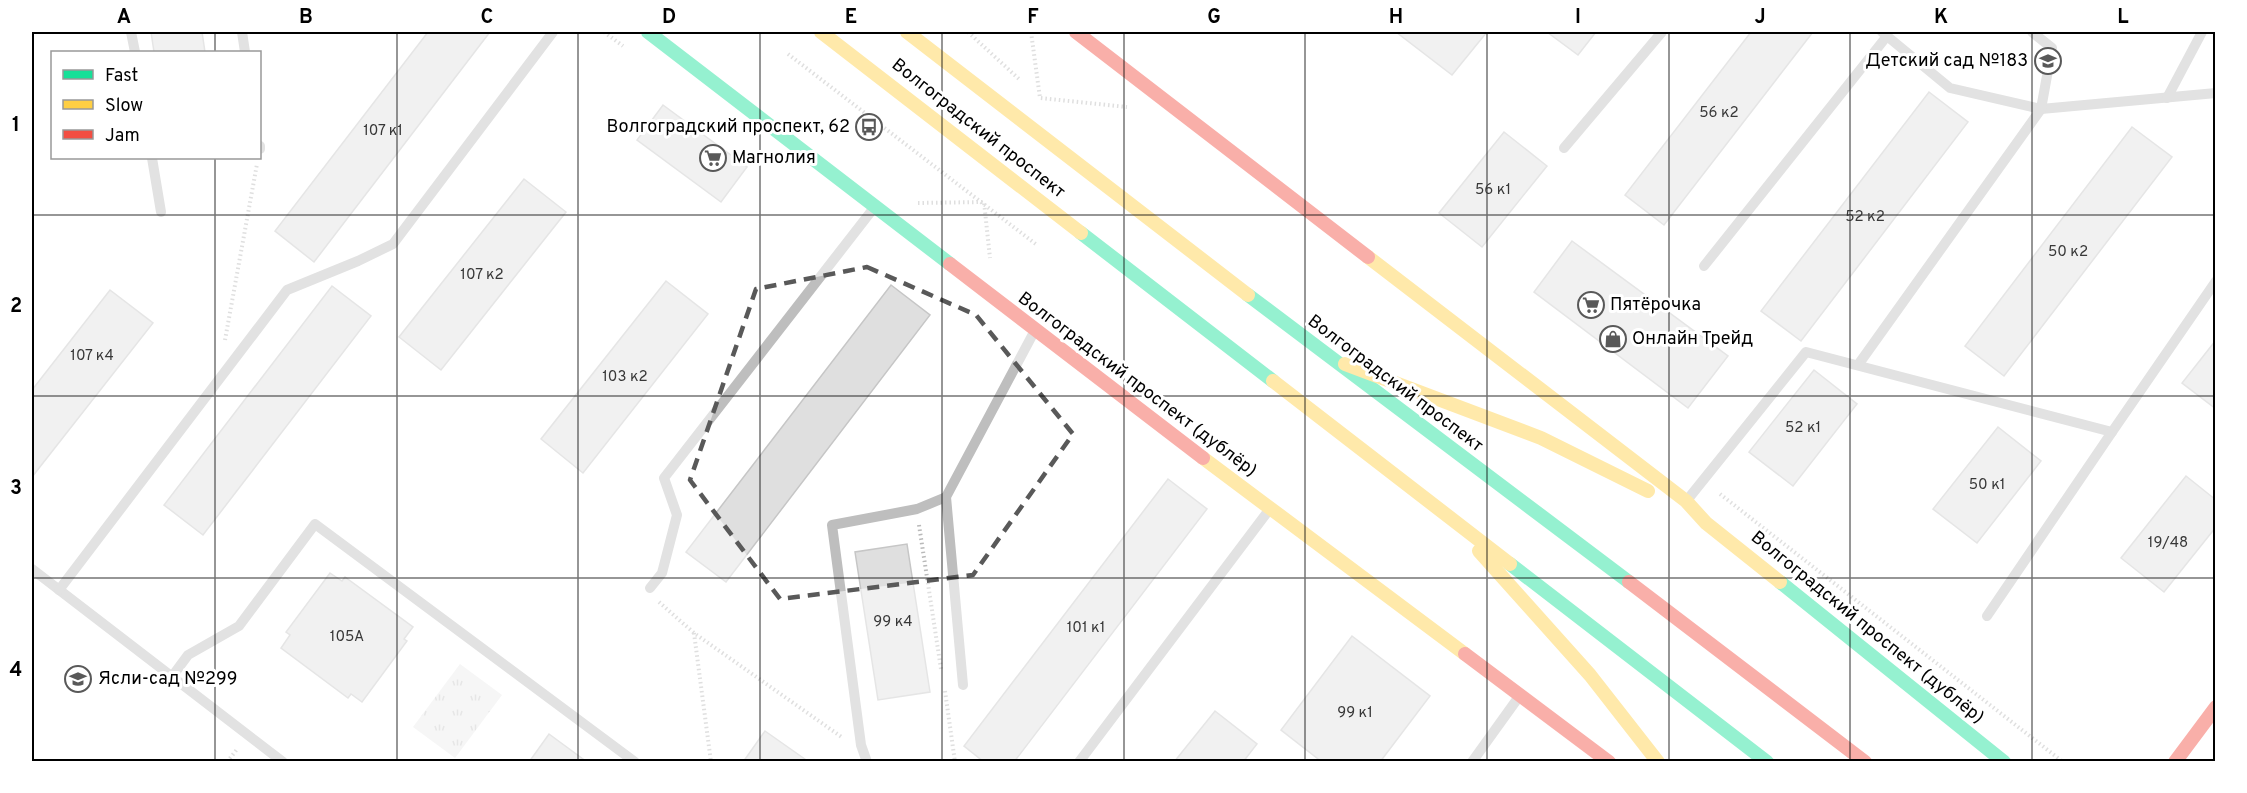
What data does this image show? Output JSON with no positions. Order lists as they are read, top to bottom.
{
  "streets": {
    "main road": ["Волгоградский проспект", "Волгоградский проспект (дублёр)"]
  },
  "crossings": [
    ["Волгоградский проспект", "Волгоградский проспект (дублёр)"]
  ],
  "places": {
    "school or university": ["Детский сад №183", "Ясли-сад №299"],
    "bus stop": ["Волгоградский проспект, 62"],
    "supermarket": ["Магнолия", "Пятёрочка"],
    "shop": ["Онлайн Трейд"]
  },
  "house_numbers": [
    "56 к2",
    "107 к1",
    "56 к1",
    "52 к2",
    "50 к2",
    "107 к2",
    "107 к4",
    "103 к2",
    "52 к1",
    "50 к1",
    "19/48",
    "99 к4",
    "101 к1",
    "105А",
    "99 к1"
  ],
  "legend": ["Fast", "Slow", "Jam"],
  "grid": {
    "columns": [
      "A",
      "B",
      "C",
      "D",
      "E",
      "F",
      "G",
      "H",
      "I",
      "J",
      "K",
      "L"
    ],
    "rows": [
      "1",
      "2",
      "3",
      "4"
    ]
  }
}
